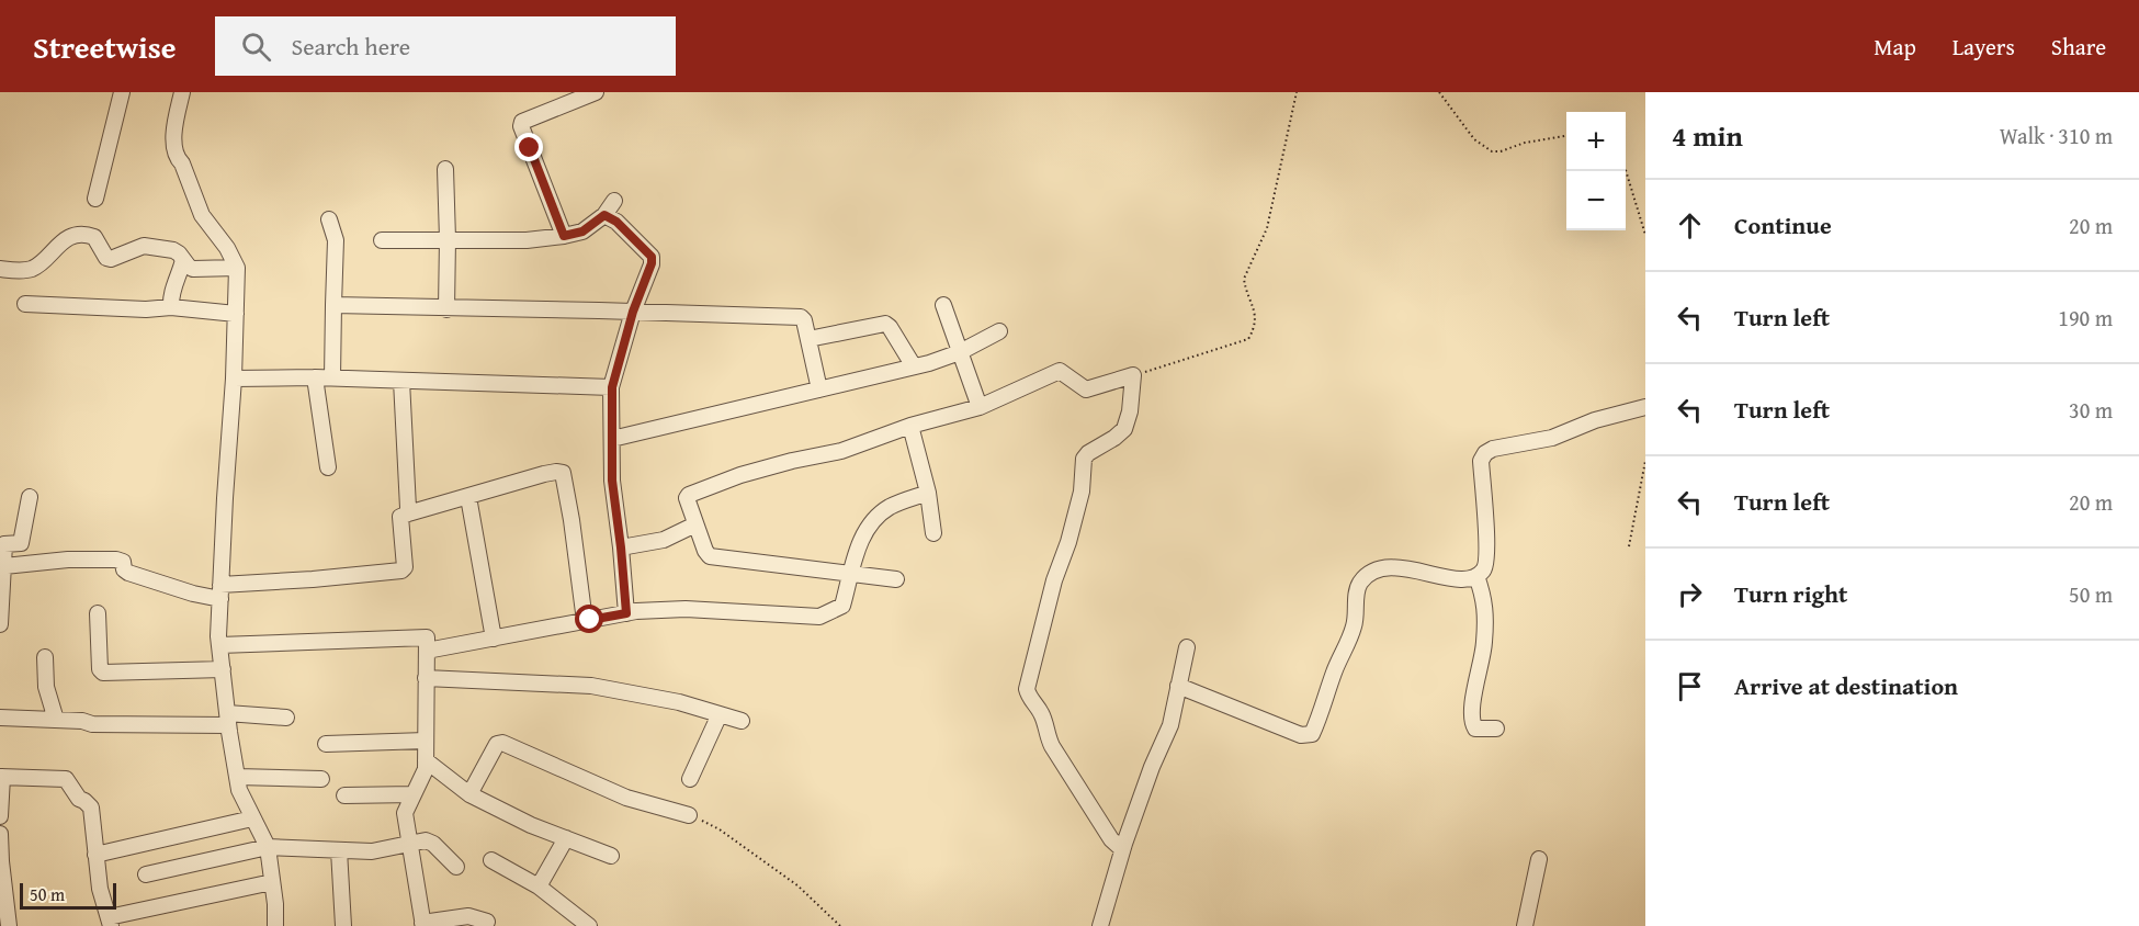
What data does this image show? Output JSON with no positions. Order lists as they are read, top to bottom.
{
  "scale_bar": "50 m",
  "page": {
    "header": "Streetwise",
    "search": "Search here",
    "nav": ["Map", "Layers", "Share"],
    "heading": ["4 min", "Walk · 310 m"],
    "map_buttons": ["+", "−"],
    "list": [
      ["Continue", "20 m"],
      ["Turn left", "190 m"],
      ["Turn left", "30 m"],
      ["Turn left", "20 m"],
      ["Turn right", "50 m"],
      "Arrive at destination"
    ],
    "scale": "50 m"
  }
}
